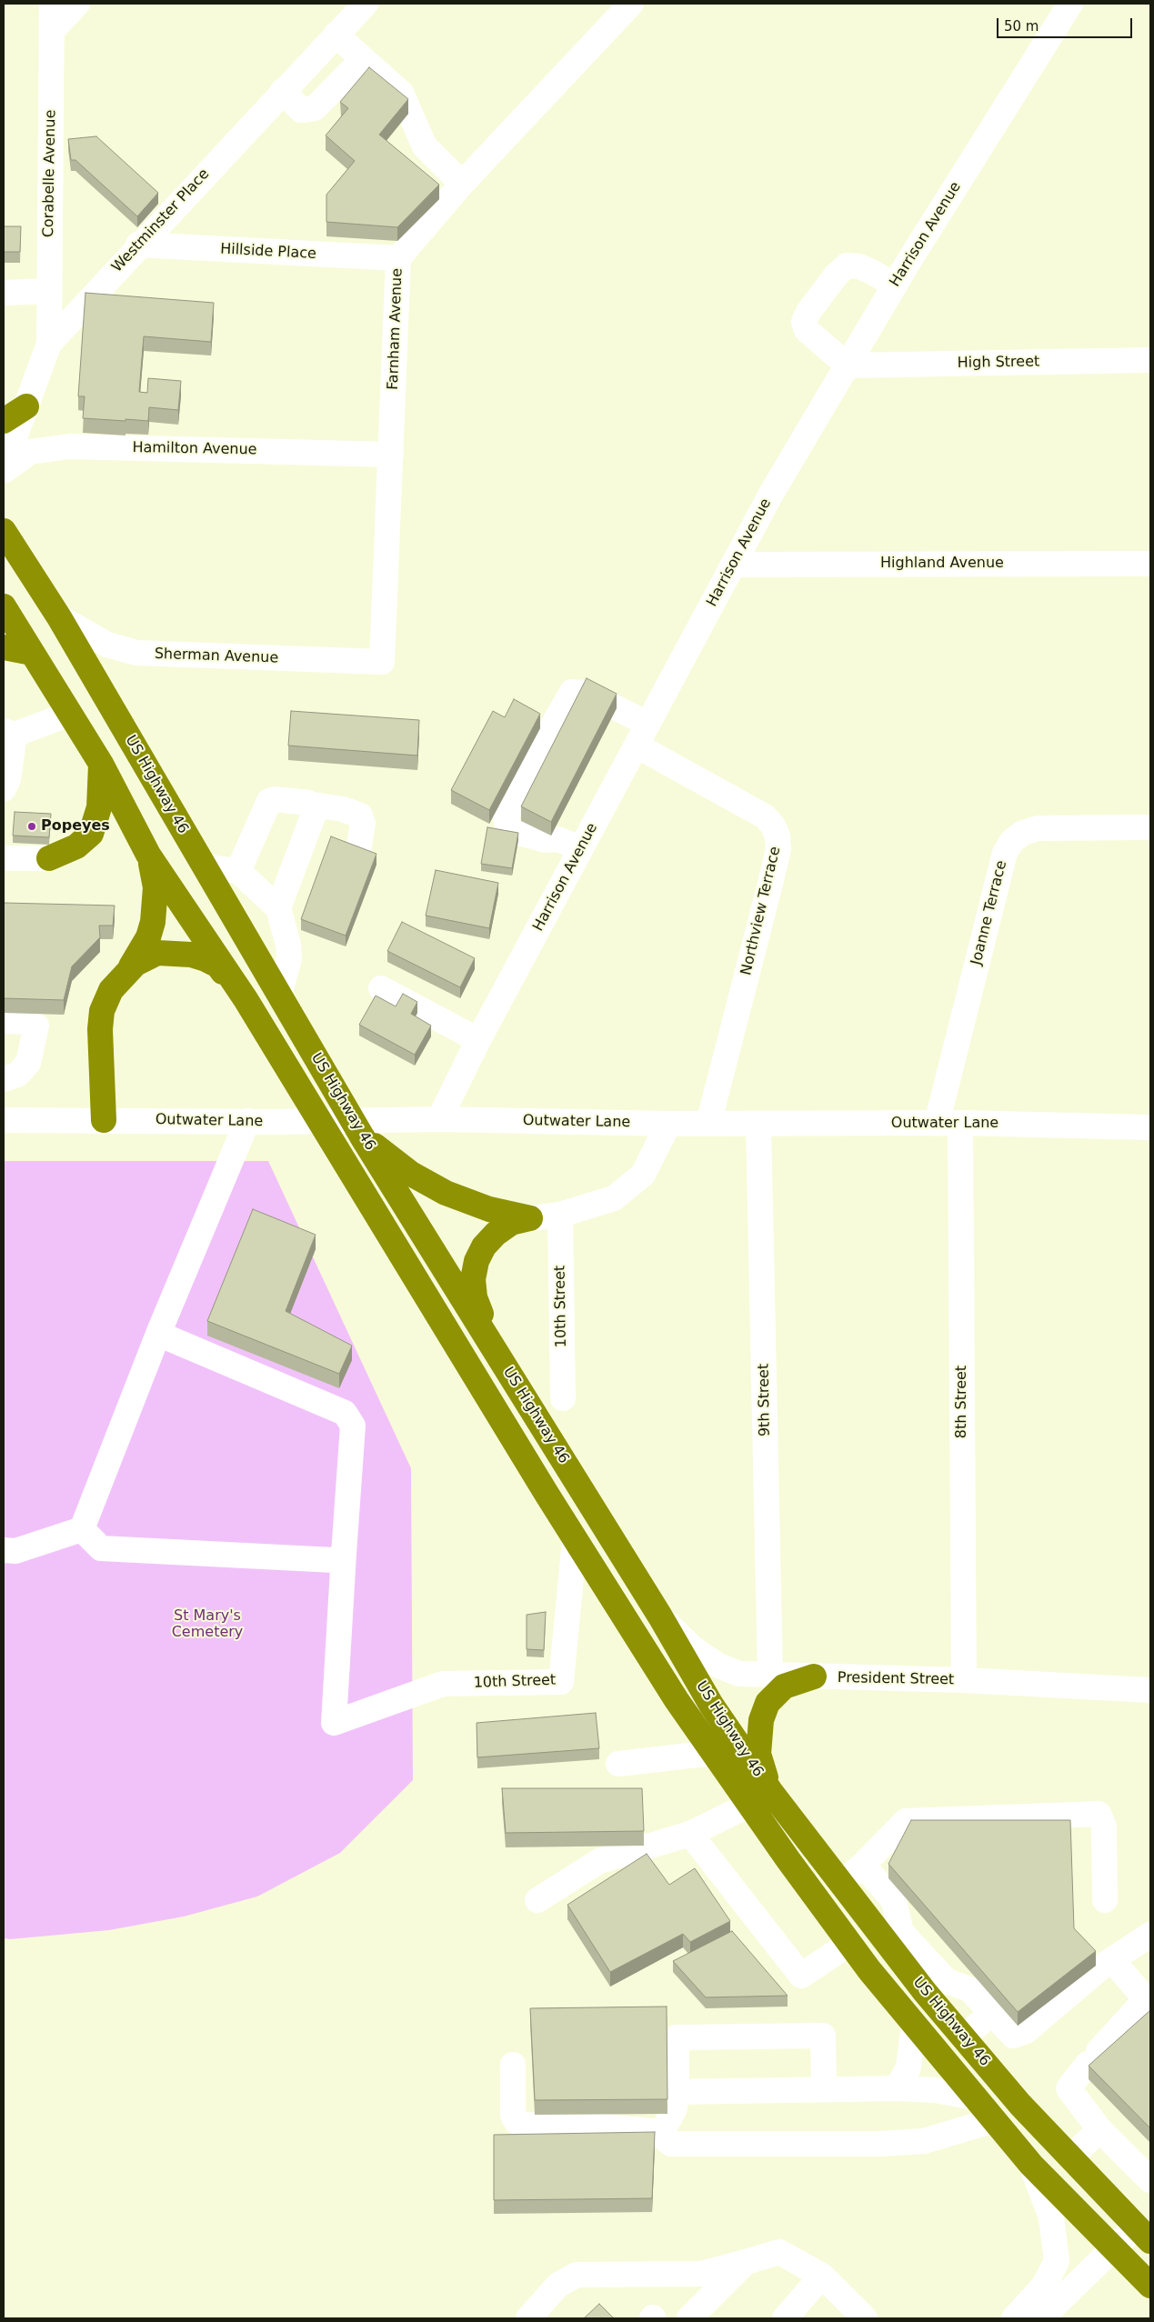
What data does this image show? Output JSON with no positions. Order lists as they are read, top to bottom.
{
  "streets": {
    "highway": ["US Highway 46"],
    "street": [
      "Corabelle Avenue",
      "Westminster Place",
      "Harrison Avenue",
      "Hillside Place",
      "Farnham Avenue",
      "High Street",
      "Hamilton Avenue",
      "Highland Avenue",
      "Sherman Avenue",
      "Northview Terrace",
      "Joanne Terrace",
      "Outwater Lane",
      "10th Street",
      "9th Street",
      "8th Street",
      "President Street"
    ]
  },
  "crossings": [
    ["Corabelle Avenue", "Westminster Place"],
    ["Westminster Place", "Hillside Place"],
    ["Westminster Place", "Hamilton Avenue"],
    ["Harrison Avenue", "High Street"],
    ["Harrison Avenue", "Highland Avenue"],
    ["Harrison Avenue", "Northview Terrace"],
    ["Harrison Avenue", "Outwater Lane"],
    ["Hillside Place", "Farnham Avenue"],
    ["Farnham Avenue", "Hamilton Avenue"],
    ["Farnham Avenue", "Sherman Avenue"],
    ["Sherman Avenue", "US Highway 46"],
    ["US Highway 46", "Outwater Lane"],
    ["US Highway 46", "10th Street"],
    ["US Highway 46", "President Street"],
    ["Northview Terrace", "Outwater Lane"],
    ["Joanne Terrace", "Outwater Lane"],
    ["Joanne Terrace", "8th Street"],
    ["Outwater Lane", "9th Street"],
    ["Outwater Lane", "8th Street"],
    ["9th Street", "President Street"],
    ["8th Street", "President Street"]
  ],
  "parks": ["St Mary's Cemetery"],
  "places": ["Popeyes"],
  "scale_bar": "50 m"
}
